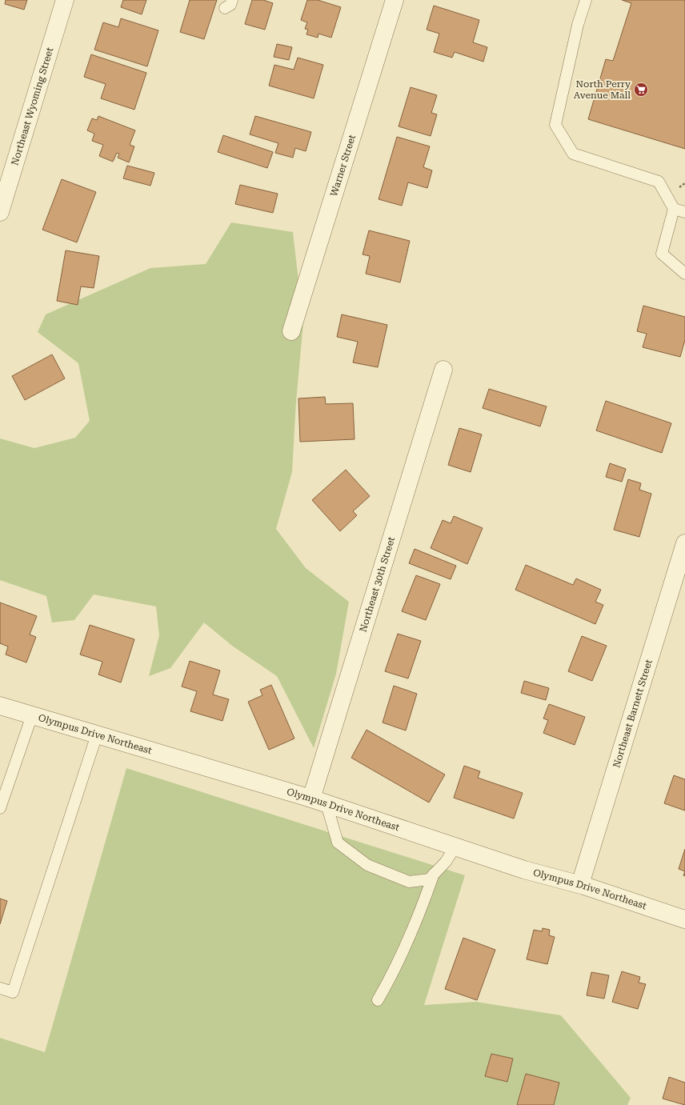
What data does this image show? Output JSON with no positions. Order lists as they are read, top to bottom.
{
  "streets": {
    "street": [
      "Northeast Wyoming Street",
      "Warner Street",
      "Northeast 30th Street",
      "Northeast Barnett Street",
      "Olympus Drive Northeast"
    ]
  },
  "crossings": [
    ["Northeast 30th Street", "Olympus Drive Northeast"],
    ["Northeast Barnett Street", "Olympus Drive Northeast"]
  ],
  "places": {
    "supermarket": ["North Perry Avenue Mall"]
  }
}
